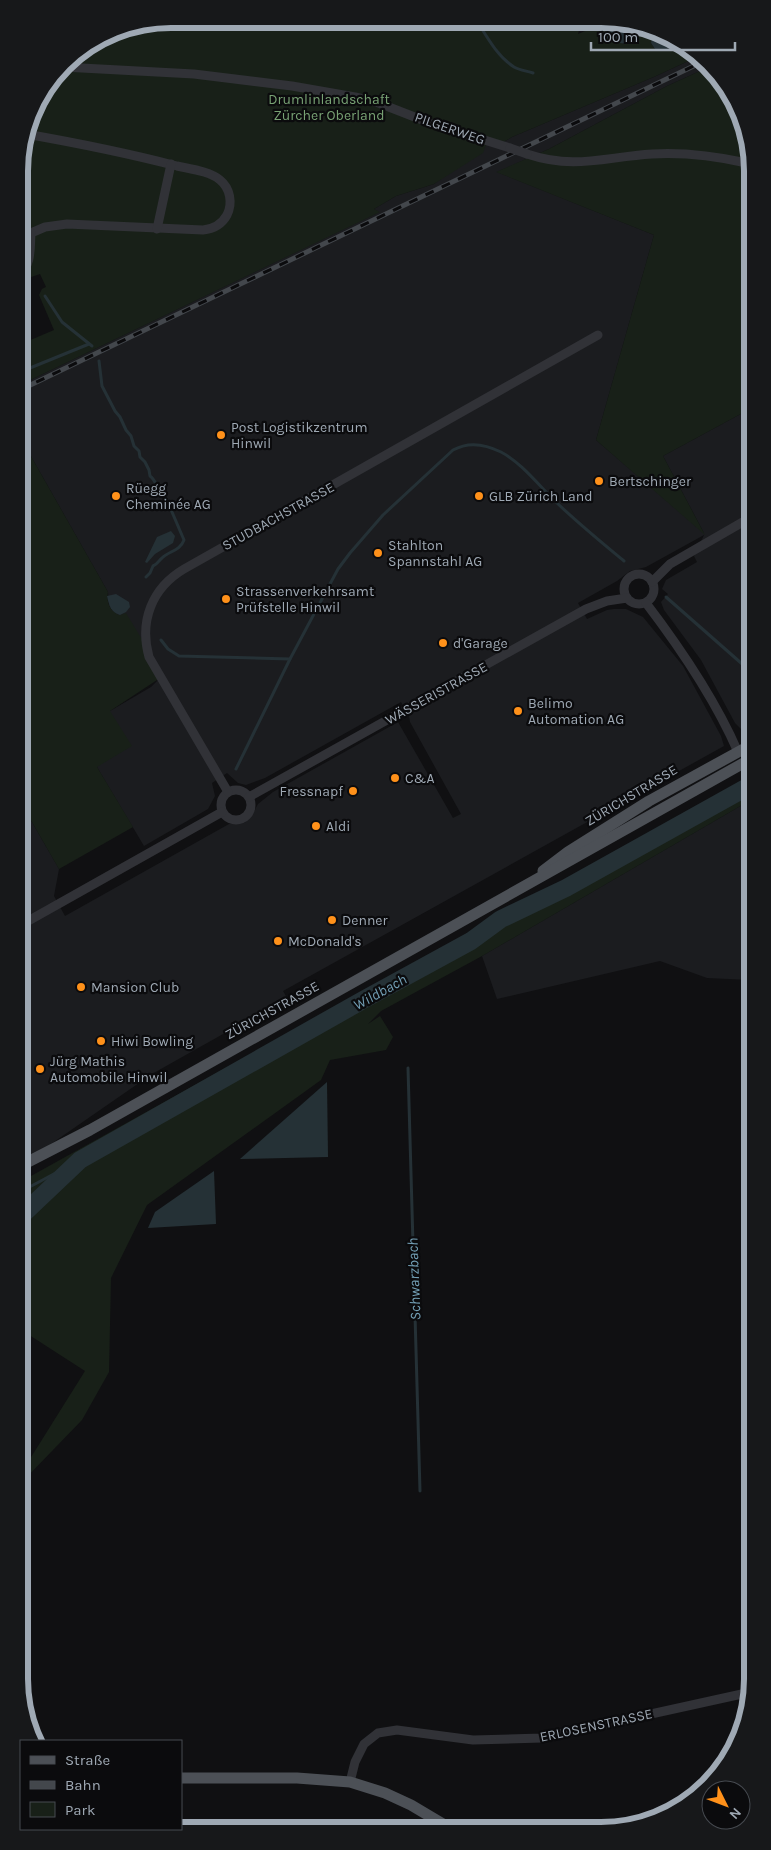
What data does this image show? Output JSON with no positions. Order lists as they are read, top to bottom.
{
  "streets": {
    "main road": ["ZÜRICHSTRASSE"],
    "street": [
      "PILGERWEG",
      "STUDBACHSTRASSE",
      "WÄSSERISTRASSE",
      "ERLOSENSTRASSE"
    ]
  },
  "crossings": [
    ["STUDBACHSTRASSE", "WÄSSERISTRASSE"]
  ],
  "water": ["Wildbach", "Schwarzbach"],
  "parks": ["Drumlinlandschaft Zürcher Oberland"],
  "places": [
    "Post Logistikzentrum Hinwil",
    "Bertschinger",
    "Rüegg Cheminée AG",
    "GLB Zürich Land",
    "Stahlton Spannstahl AG",
    "Strassenverkehrsamt Prüfstelle Hinwil",
    "d'Garage",
    "Belimo Automation AG",
    "C&A",
    "Fressnapf",
    "Aldi",
    "Denner",
    "McDonald's",
    "Mansion Club",
    "Hiwi Bowling",
    "Jürg Mathis Automobile Hinwil"
  ],
  "legend": ["Straße", "Bahn", "Park"],
  "scale_bar": "100 m",
  "north": "bottom right"
}
